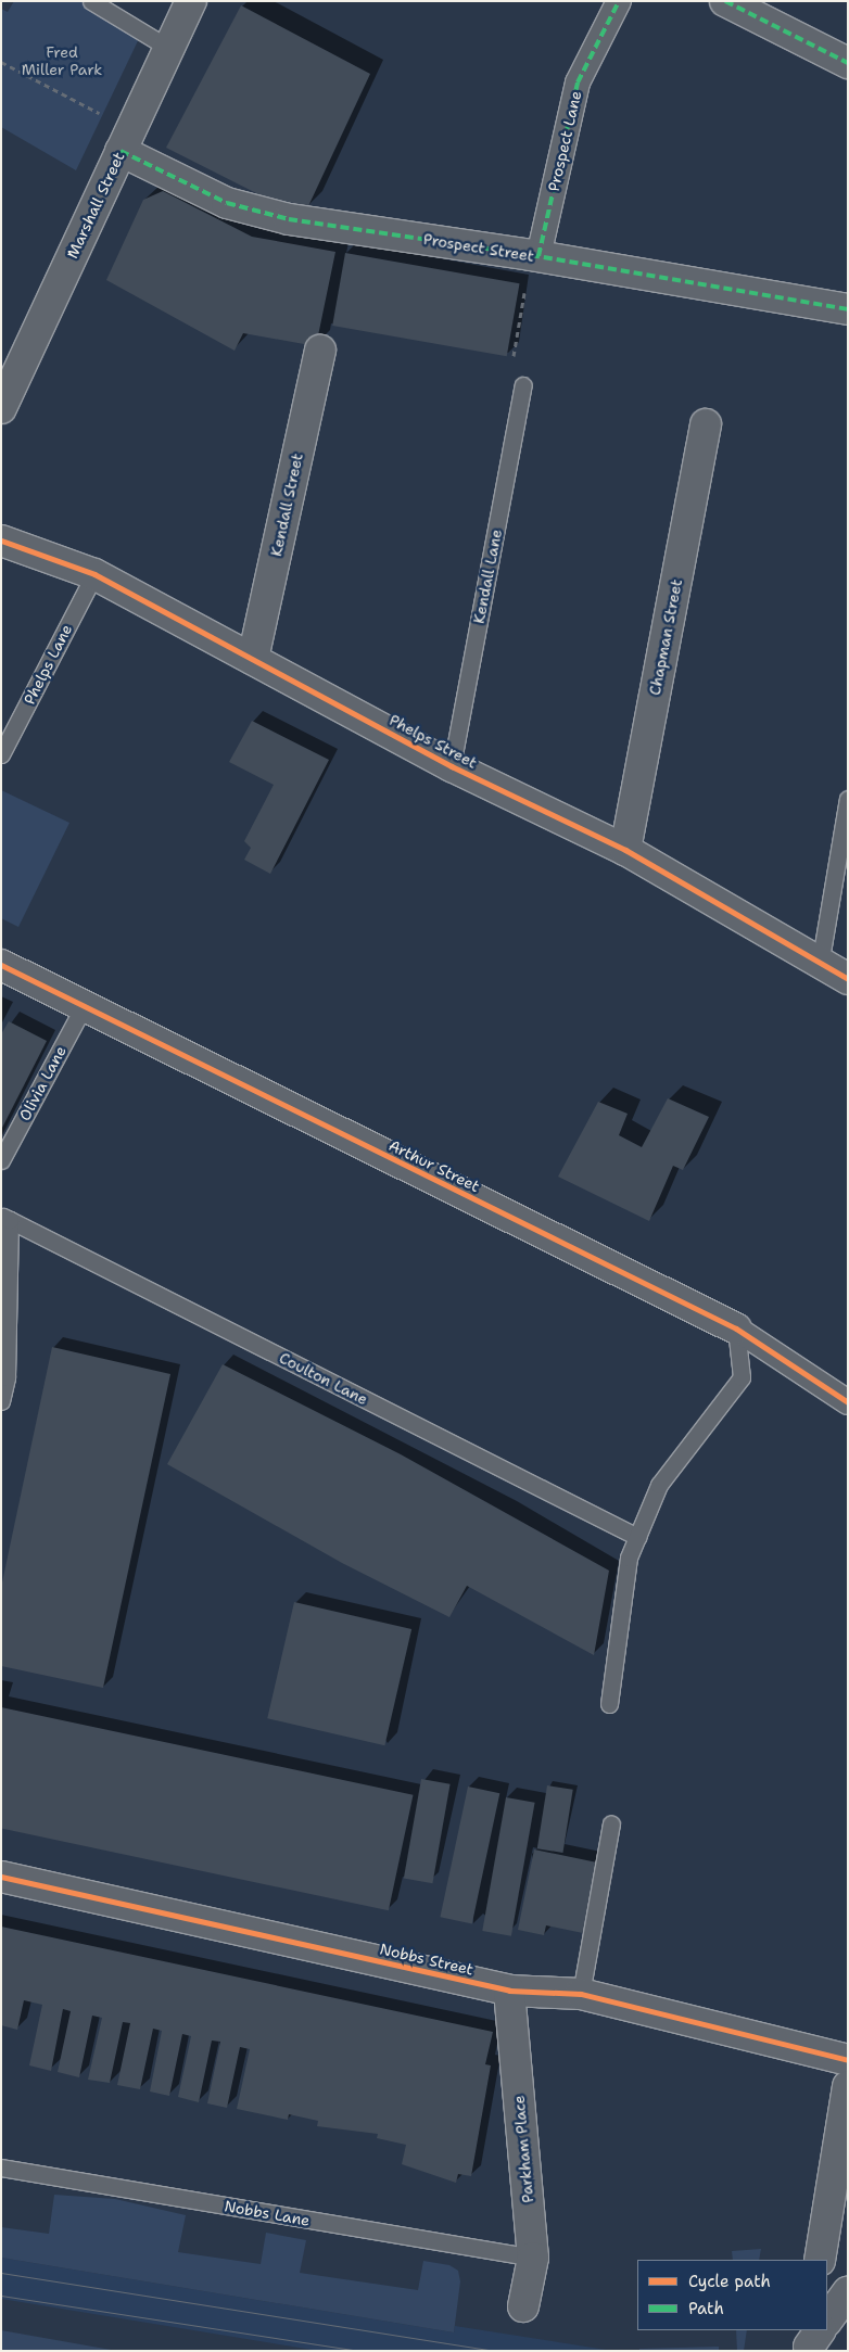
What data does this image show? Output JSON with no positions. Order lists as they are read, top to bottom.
{
  "streets": {
    "main road": [
      "Marshall Street",
      "Prospect Street",
      "Kendall Street",
      "Chapman Street",
      "Phelps Street",
      "Arthur Street",
      "Nobbs Street",
      "Parkham Place"
    ],
    "street": ["Prospect Lane"],
    "lane": [
      "Kendall Lane",
      "Phelps Lane",
      "Olivia Lane",
      "Coulton Lane",
      "Nobbs Lane"
    ]
  },
  "crossings": [
    ["Prospect Lane", "Prospect Street"],
    ["Marshall Street", "Prospect Street"],
    ["Kendall Street", "Phelps Street"],
    ["Kendall Lane", "Phelps Street"],
    ["Chapman Street", "Phelps Street"],
    ["Phelps Lane", "Phelps Street"],
    ["Olivia Lane", "Arthur Street"],
    ["Nobbs Street", "Parkham Place"],
    ["Parkham Place", "Nobbs Lane"]
  ],
  "parks": ["Fred Miller Park"],
  "legend": ["Cycle path", "Path"]
}
